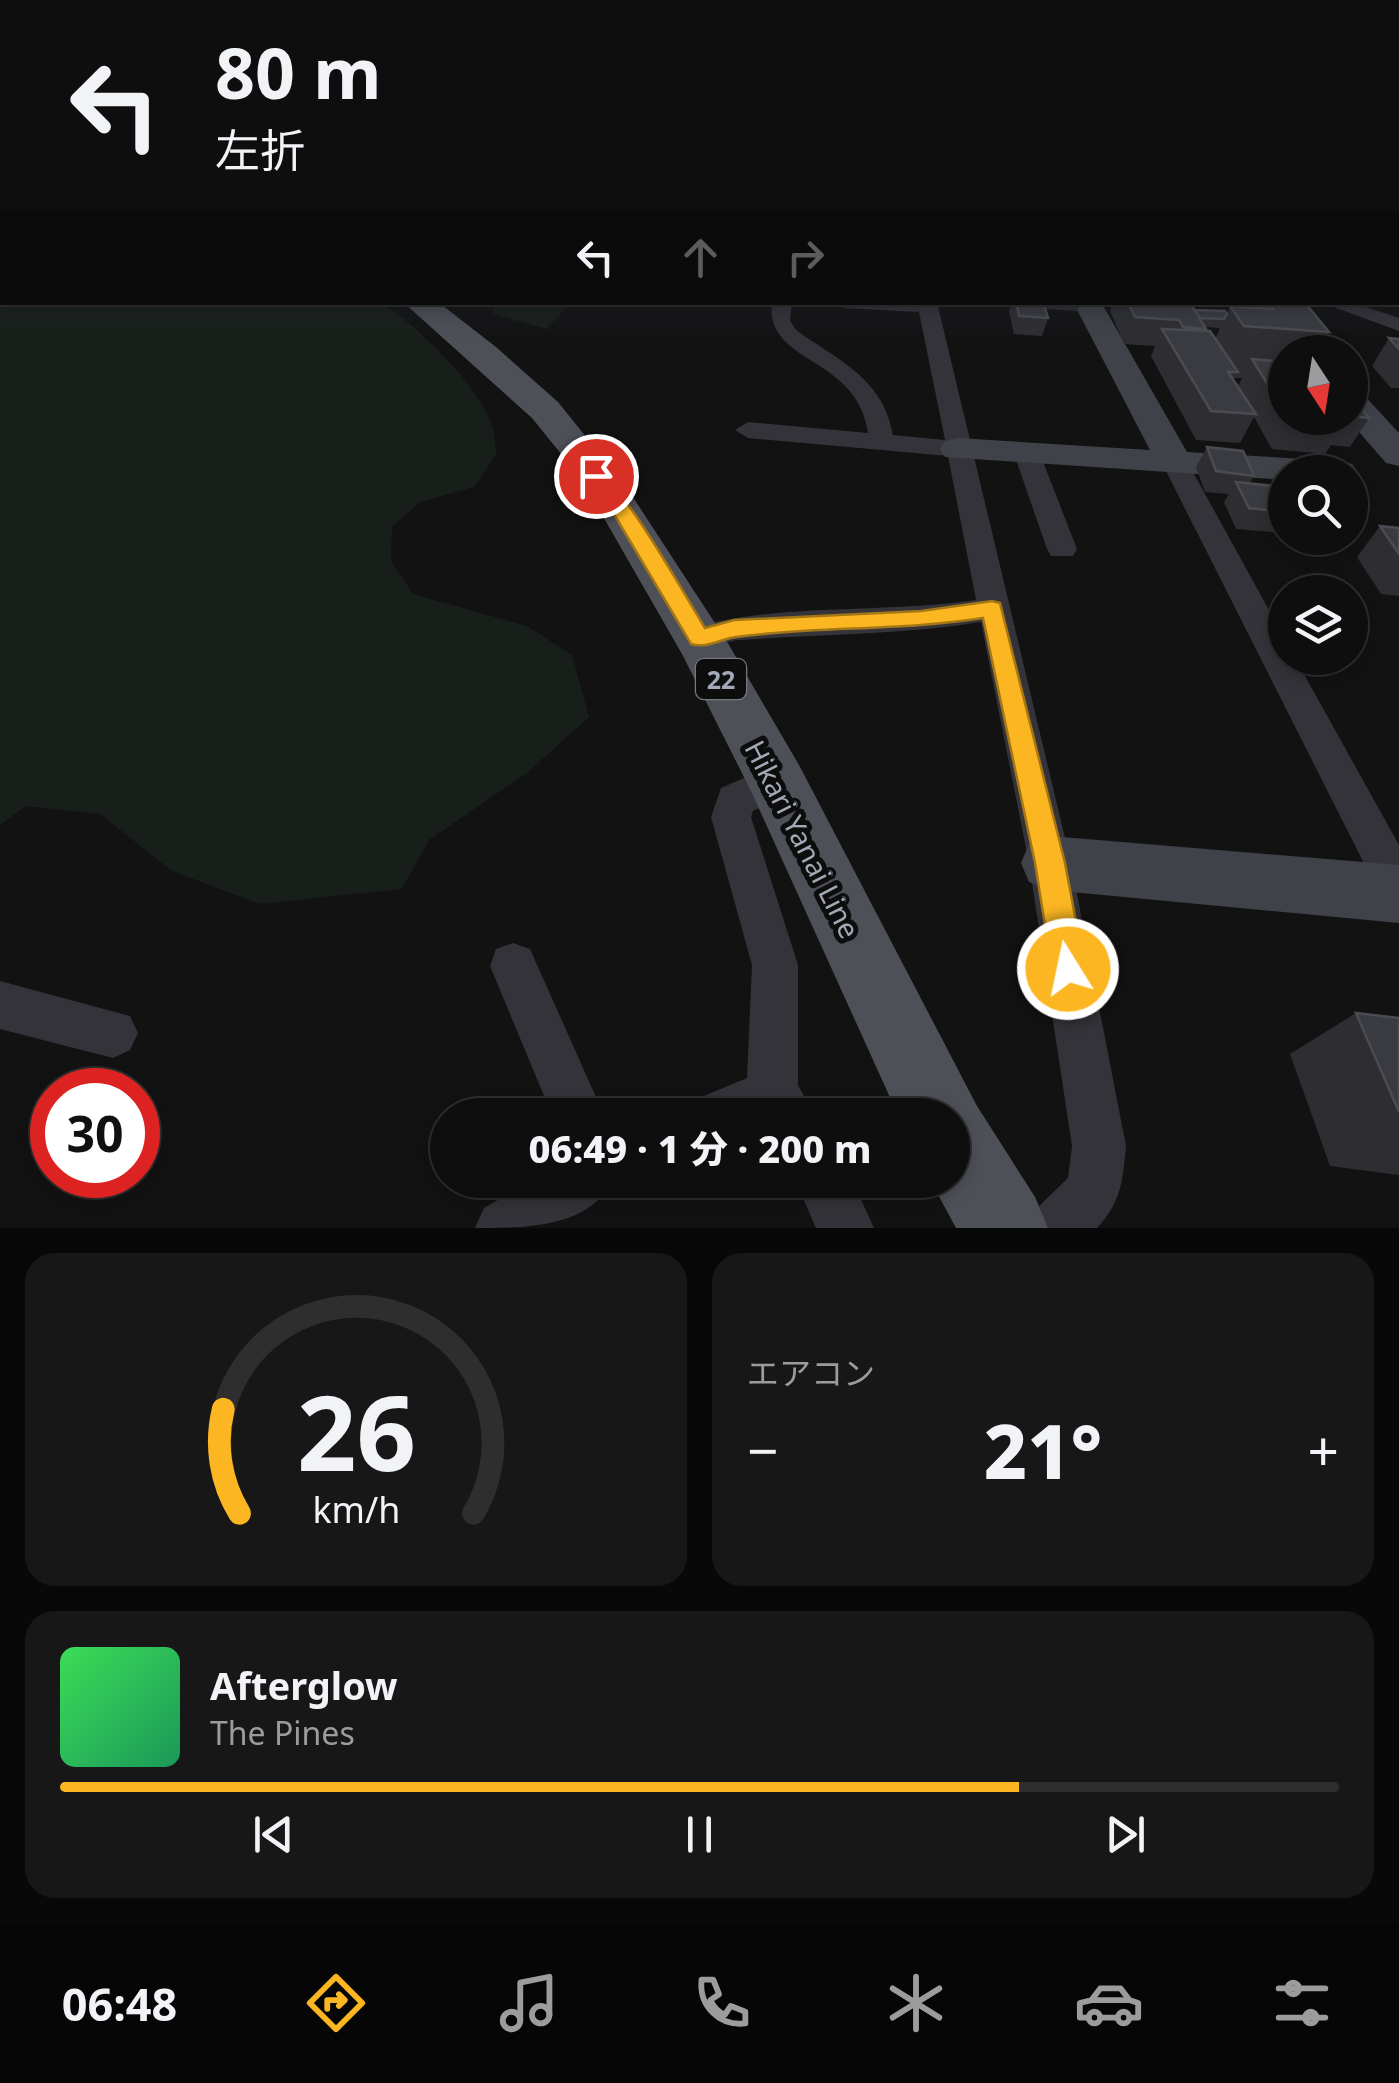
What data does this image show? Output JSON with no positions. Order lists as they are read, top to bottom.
{
  "streets": {
    "main road": ["22", "Hikari Yanai Line"]
  },
  "north": "bottom",
  "page": {
    "turn": ["80 m", "左折"],
    "limit": "30",
    "trip": "06:49 · 1 分 · 200 m",
    "tile": "エアコン",
    "heat": ["−", "21°", "+"],
    "song": ["Afterglow", "The Pines"],
    "tabs": "06:48",
    "gauge": ["26", "km/h"]
  }
}
